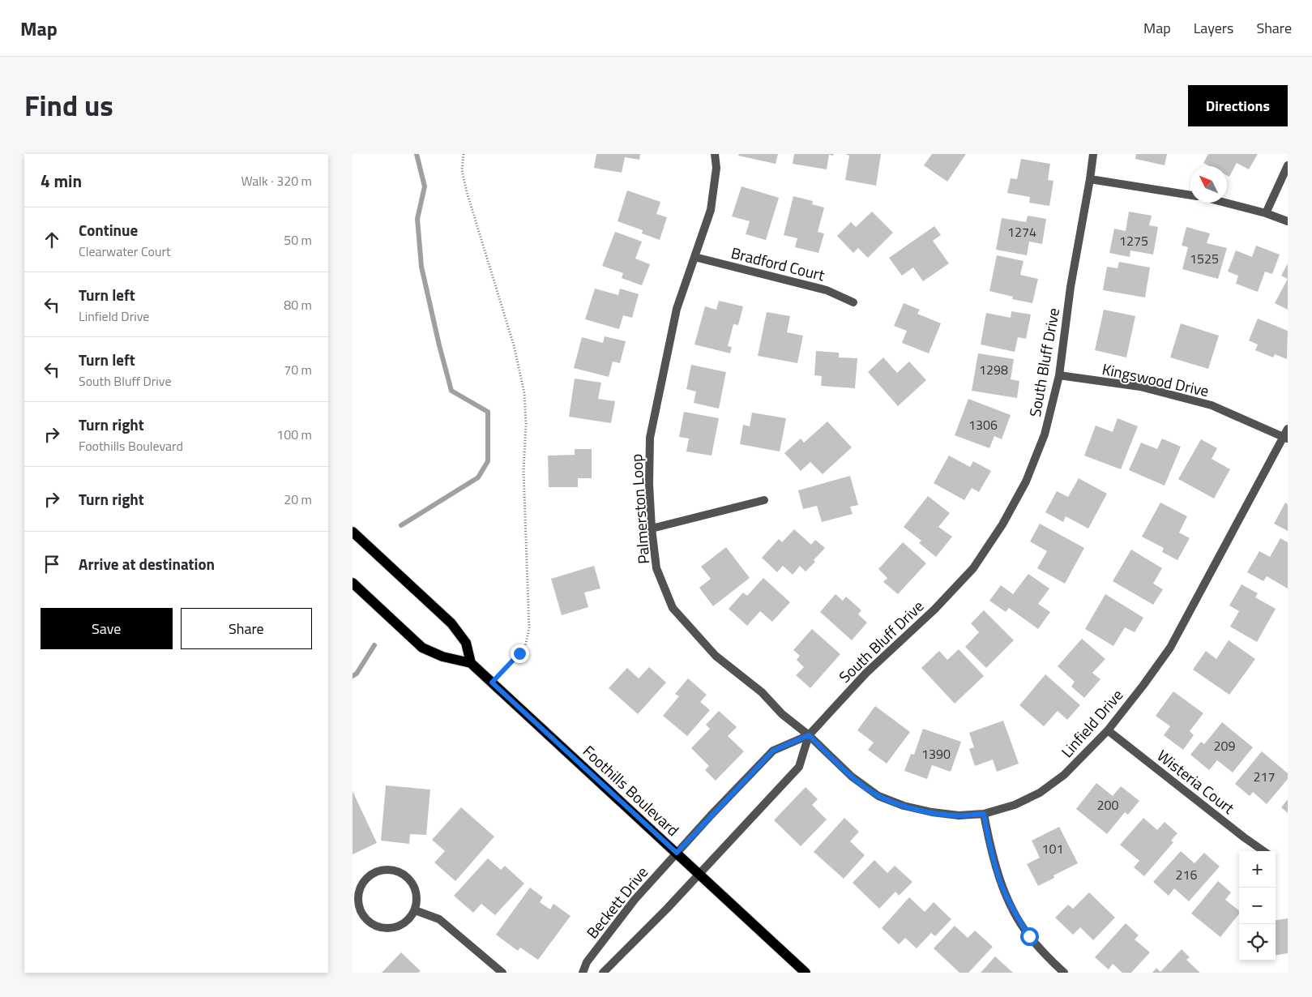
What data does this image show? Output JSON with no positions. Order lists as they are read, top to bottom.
{
  "streets": {
    "main road": ["Foothills Boulevard"],
    "street": [
      "Bradford Court",
      "South Bluff Drive",
      "Kingswood Drive",
      "Palmerston Loop",
      "Linfield Drive",
      "Wisteria Court",
      "Beckett Drive"
    ]
  },
  "crossings": [
    ["Bradford Court", "Palmerston Loop"],
    ["South Bluff Drive", "Kingswood Drive"],
    ["South Bluff Drive", "Palmerston Loop"],
    ["South Bluff Drive", "Linfield Drive"],
    ["South Bluff Drive", "Foothills Boulevard"],
    ["South Bluff Drive", "Beckett Drive"],
    ["Kingswood Drive", "Linfield Drive"],
    ["Palmerston Loop", "Linfield Drive"],
    ["Linfield Drive", "Wisteria Court"],
    ["Foothills Boulevard", "Beckett Drive"]
  ],
  "house_numbers": [
    "1274",
    "1275",
    "1525",
    "1298",
    "1306",
    "209",
    "1390",
    "217",
    "200",
    "101",
    "216"
  ],
  "north": "top left",
  "page": {
    "header": "Map",
    "nav": ["Map", "Layers", "Share"],
    "title": "Find us",
    "buttons": [
      "Directions",
      ["Save", "Share"]
    ],
    "heading": ["4 min", "Walk · 320 m"],
    "list": [
      ["Continue", "Clearwater Court", "50 m"],
      ["Turn left", "Linfield Drive", "80 m"],
      ["Turn left", "South Bluff Drive", "70 m"],
      ["Turn right", "Foothills Boulevard", "100 m"],
      ["Turn right", "20 m"],
      "Arrive at destination"
    ],
    "map_buttons": ["+", "−"]
  }
}
